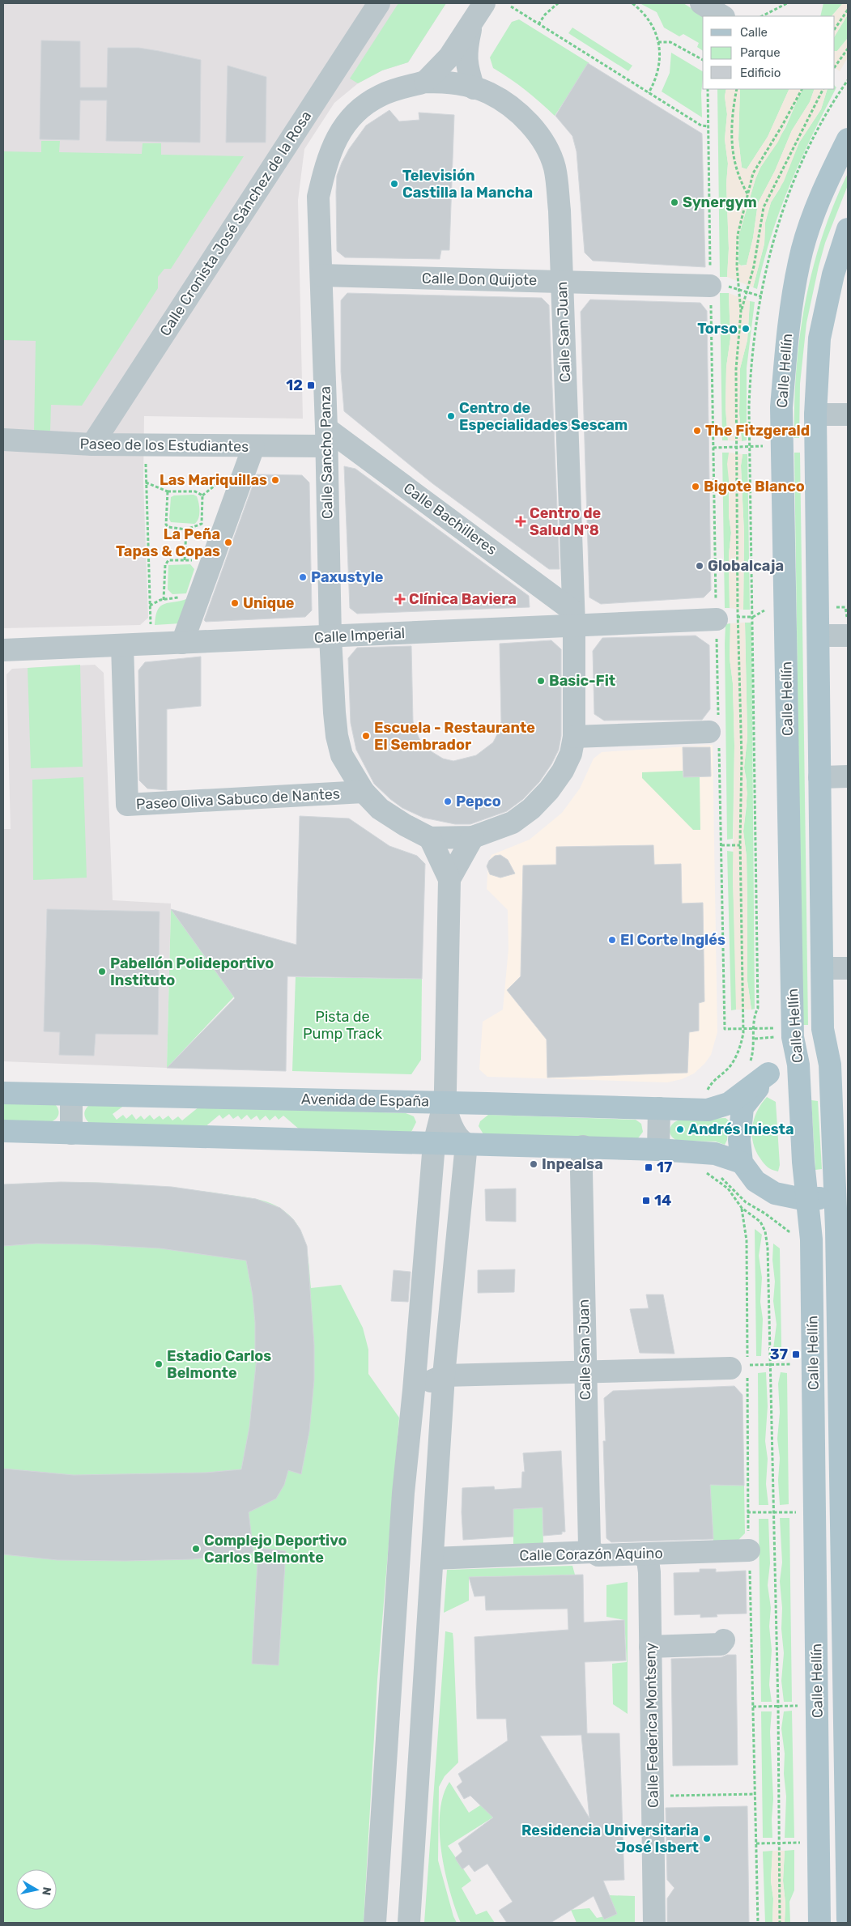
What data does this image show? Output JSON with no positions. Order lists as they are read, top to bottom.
{
  "streets": {
    "main road": ["Calle Hellín", "Avenida de España"],
    "street": [
      "Calle Cronista José Sánchez de la Rosa",
      "Calle Don Quijote",
      "Calle San Juan",
      "Paseo de los Estudiantes",
      "Calle Sancho Panza",
      "Calle Bachilleres",
      "Calle Imperial",
      "Paseo Oliva Sabuco de Nantes",
      "Calle Corazón Aquino",
      "Calle Federica Montseny"
    ]
  },
  "crossings": [
    ["Calle Cronista José Sánchez de la Rosa", "Paseo de los Estudiantes"],
    ["Calle Don Quijote", "Calle San Juan"],
    ["Calle Don Quijote", "Calle Sancho Panza"],
    ["Calle San Juan", "Calle Sancho Panza"],
    ["Calle San Juan", "Calle Bachilleres"],
    ["Calle San Juan", "Calle Imperial"],
    ["Calle San Juan", "Calle Corazón Aquino"],
    ["Calle Hellín", "Avenida de España"],
    ["Paseo de los Estudiantes", "Calle Sancho Panza"],
    ["Paseo de los Estudiantes", "Calle Bachilleres"],
    ["Calle Sancho Panza", "Calle Bachilleres"],
    ["Calle Sancho Panza", "Calle Imperial"],
    ["Calle Sancho Panza", "Paseo Oliva Sabuco de Nantes"],
    ["Calle Bachilleres", "Calle Imperial"],
    ["Calle Imperial", "Paseo Oliva Sabuco de Nantes"],
    ["Calle Corazón Aquino", "Calle Federica Montseny"]
  ],
  "parks": ["Pista de Pump Track"],
  "places": {
    "other": [
      "Televisión Castilla la Mancha",
      "Synergym",
      "Torso",
      "Centro de Especialidades Sescam",
      "The Fitzgerald",
      "Las Mariquillas",
      "Bigote Blanco",
      "La Peña Tapas & Copas",
      "Globalcaja",
      "Paxustyle",
      "Unique",
      "Basic-Fit",
      "Escuela - Restaurante El Sembrador",
      "Pepco",
      "El Corte Inglés",
      "Pabellón Polideportivo Instituto",
      "Andrés Iniesta",
      "Inpealsa",
      "Estadio Carlos Belmonte",
      "Complejo Deportivo Carlos Belmonte",
      "Residencia Universitaria José Isbert"
    ],
    "transit": [
      "12",
      "17",
      "14",
      "37"
    ],
    "health": ["Centro de Salud Nº8", "Clínica Baviera"]
  },
  "legend": ["Calle", "Parque", "Edificio"],
  "north": "right"
}
